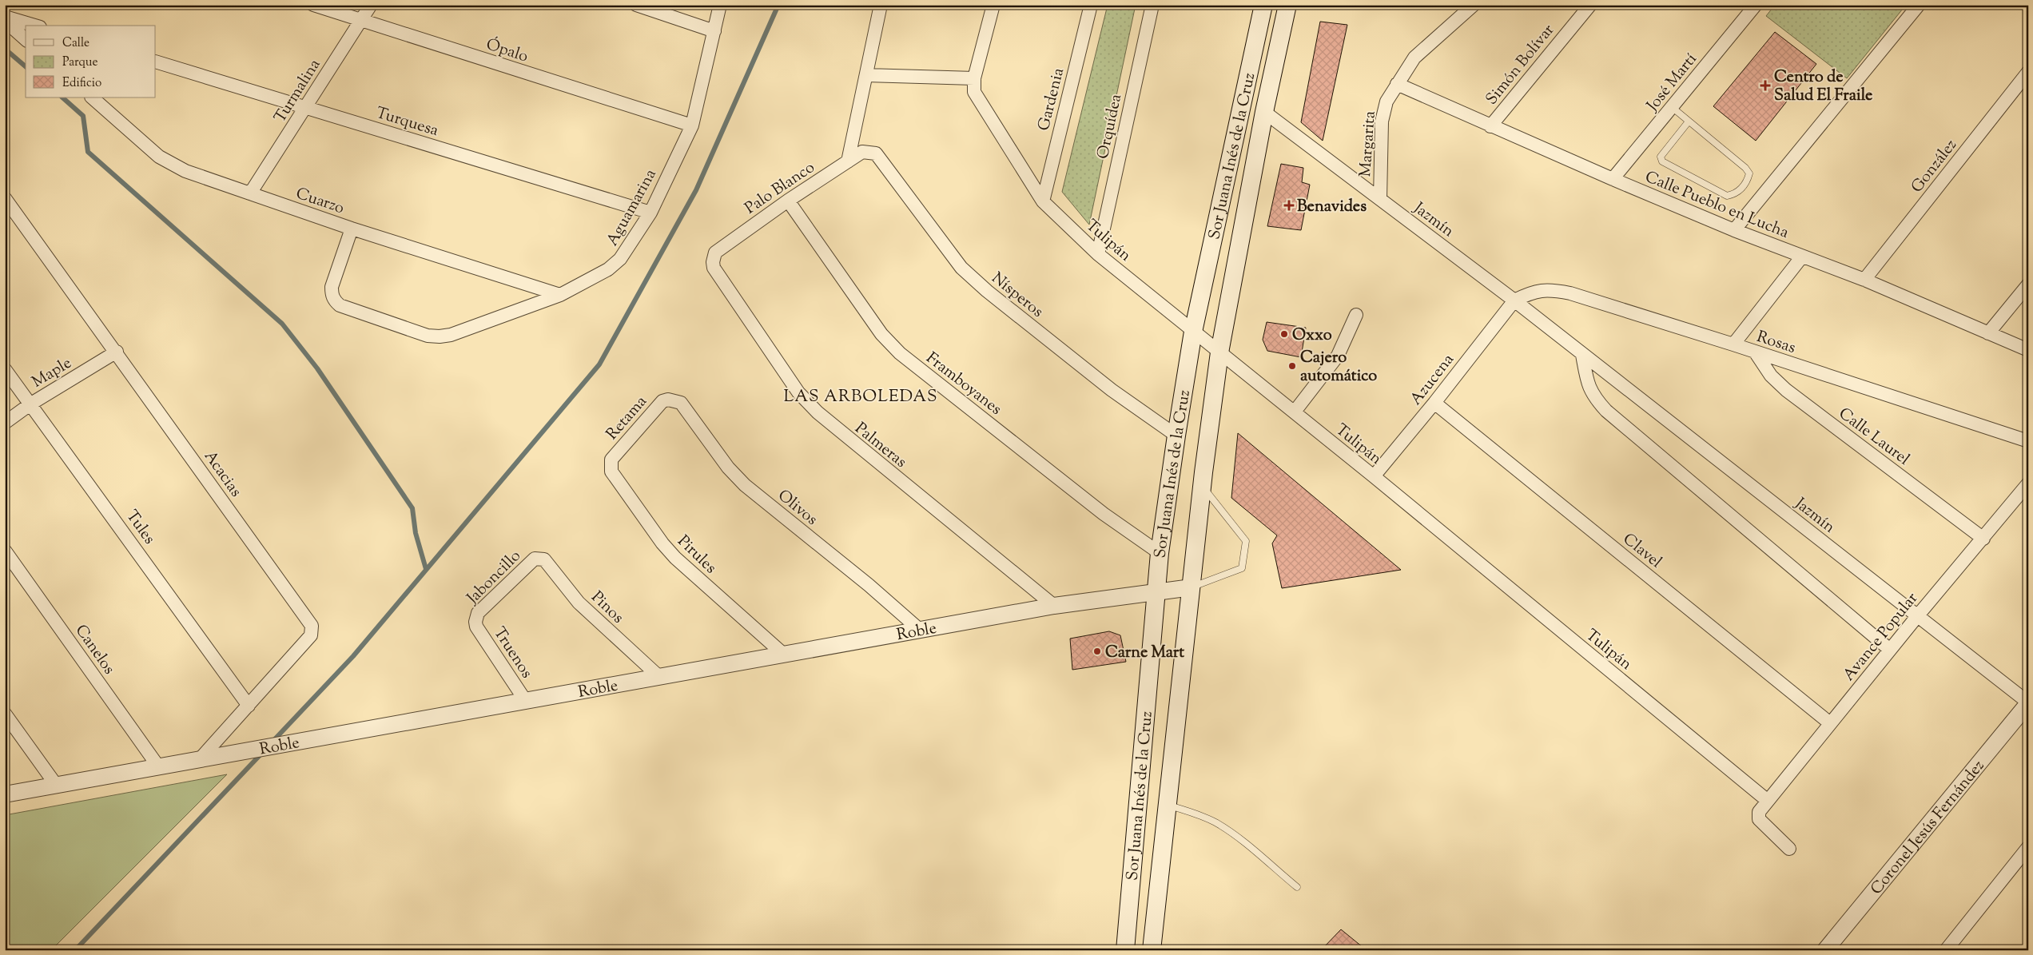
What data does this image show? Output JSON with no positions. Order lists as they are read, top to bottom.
{
  "streets": {
    "main road": ["Sor Juana Inés de la Cruz"],
    "street": [
      "Ópalo",
      "Simón Bolívar",
      "José Martí",
      "Turmalina",
      "Gardenia",
      "Turquesa",
      "Orquídea",
      "Margarita",
      "González",
      "Palo Blanco",
      "Cuarzo",
      "Calle Pueblo en Lucha",
      "Aguamarina",
      "Jazmín",
      "Tulipán",
      "Nísperos",
      "Rosas",
      "Maple",
      "Azucena",
      "Framboyanes",
      "Retama",
      "Calle Laurel",
      "Palmeras",
      "Acacias",
      "Olivos",
      "Tules",
      "Clavel",
      "Pirules",
      "Jaboncillo",
      "Pinos",
      "Roble",
      "Avance Popular",
      "Canelos",
      "Truenos",
      "Coronel Jesús Fernández"
    ]
  },
  "crossings": [
    ["Ópalo", "Turmalina"],
    ["Ópalo", "Aguamarina"],
    ["Simón Bolívar", "Calle Pueblo en Lucha"],
    ["José Martí", "Calle Pueblo en Lucha"],
    ["Turmalina", "Turquesa"],
    ["Turmalina", "Cuarzo"],
    ["Gardenia", "Tulipán"],
    ["Turquesa", "Aguamarina"],
    ["Orquídea", "Tulipán"],
    ["Margarita", "Calle Pueblo en Lucha"],
    ["Margarita", "Jazmín"],
    ["Sor Juana Inés de la Cruz", "Jazmín"],
    ["Sor Juana Inés de la Cruz", "Tulipán"],
    ["Sor Juana Inés de la Cruz", "Nísperos"],
    ["Sor Juana Inés de la Cruz", "Framboyanes"],
    ["Sor Juana Inés de la Cruz", "Roble"],
    ["González", "Calle Pueblo en Lucha"],
    ["Palo Blanco", "Nísperos"],
    ["Palo Blanco", "Framboyanes"],
    ["Palo Blanco", "Palmeras"],
    ["Cuarzo", "Aguamarina"],
    ["Jazmín", "Rosas"],
    ["Jazmín", "Azucena"],
    ["Jazmín", "Avance Popular"],
    ["Jazmín", "Coronel Jesús Fernández"],
    ["Tulipán", "Azucena"],
    ["Tulipán", "Avance Popular"],
    ["Rosas", "Azucena"],
    ["Rosas", "Calle Laurel"],
    ["Maple", "Acacias"],
    ["Maple", "Tules"],
    ["Azucena", "Clavel"],
    ["Retama", "Olivos"],
    ["Retama", "Pirules"],
    ["Calle Laurel", "Avance Popular"],
    ["Palmeras", "Roble"],
    ["Acacias", "Tules"],
    ["Acacias", "Roble"],
    ["Olivos", "Roble"],
    ["Clavel", "Avance Popular"],
    ["Pirules", "Roble"],
    ["Jaboncillo", "Pinos"],
    ["Jaboncillo", "Truenos"],
    ["Pinos", "Roble"],
    ["Roble", "Canelos"],
    ["Roble", "Truenos"]
  ],
  "districts": ["LAS ARBOLEDAS"],
  "places": {
    "health": ["Centro de Salud El Fraile", "Benavides"],
    "other": ["Oxxo", "Cajero automático", "Carne Mart"]
  },
  "legend": ["Calle", "Parque", "Edificio"]
}
